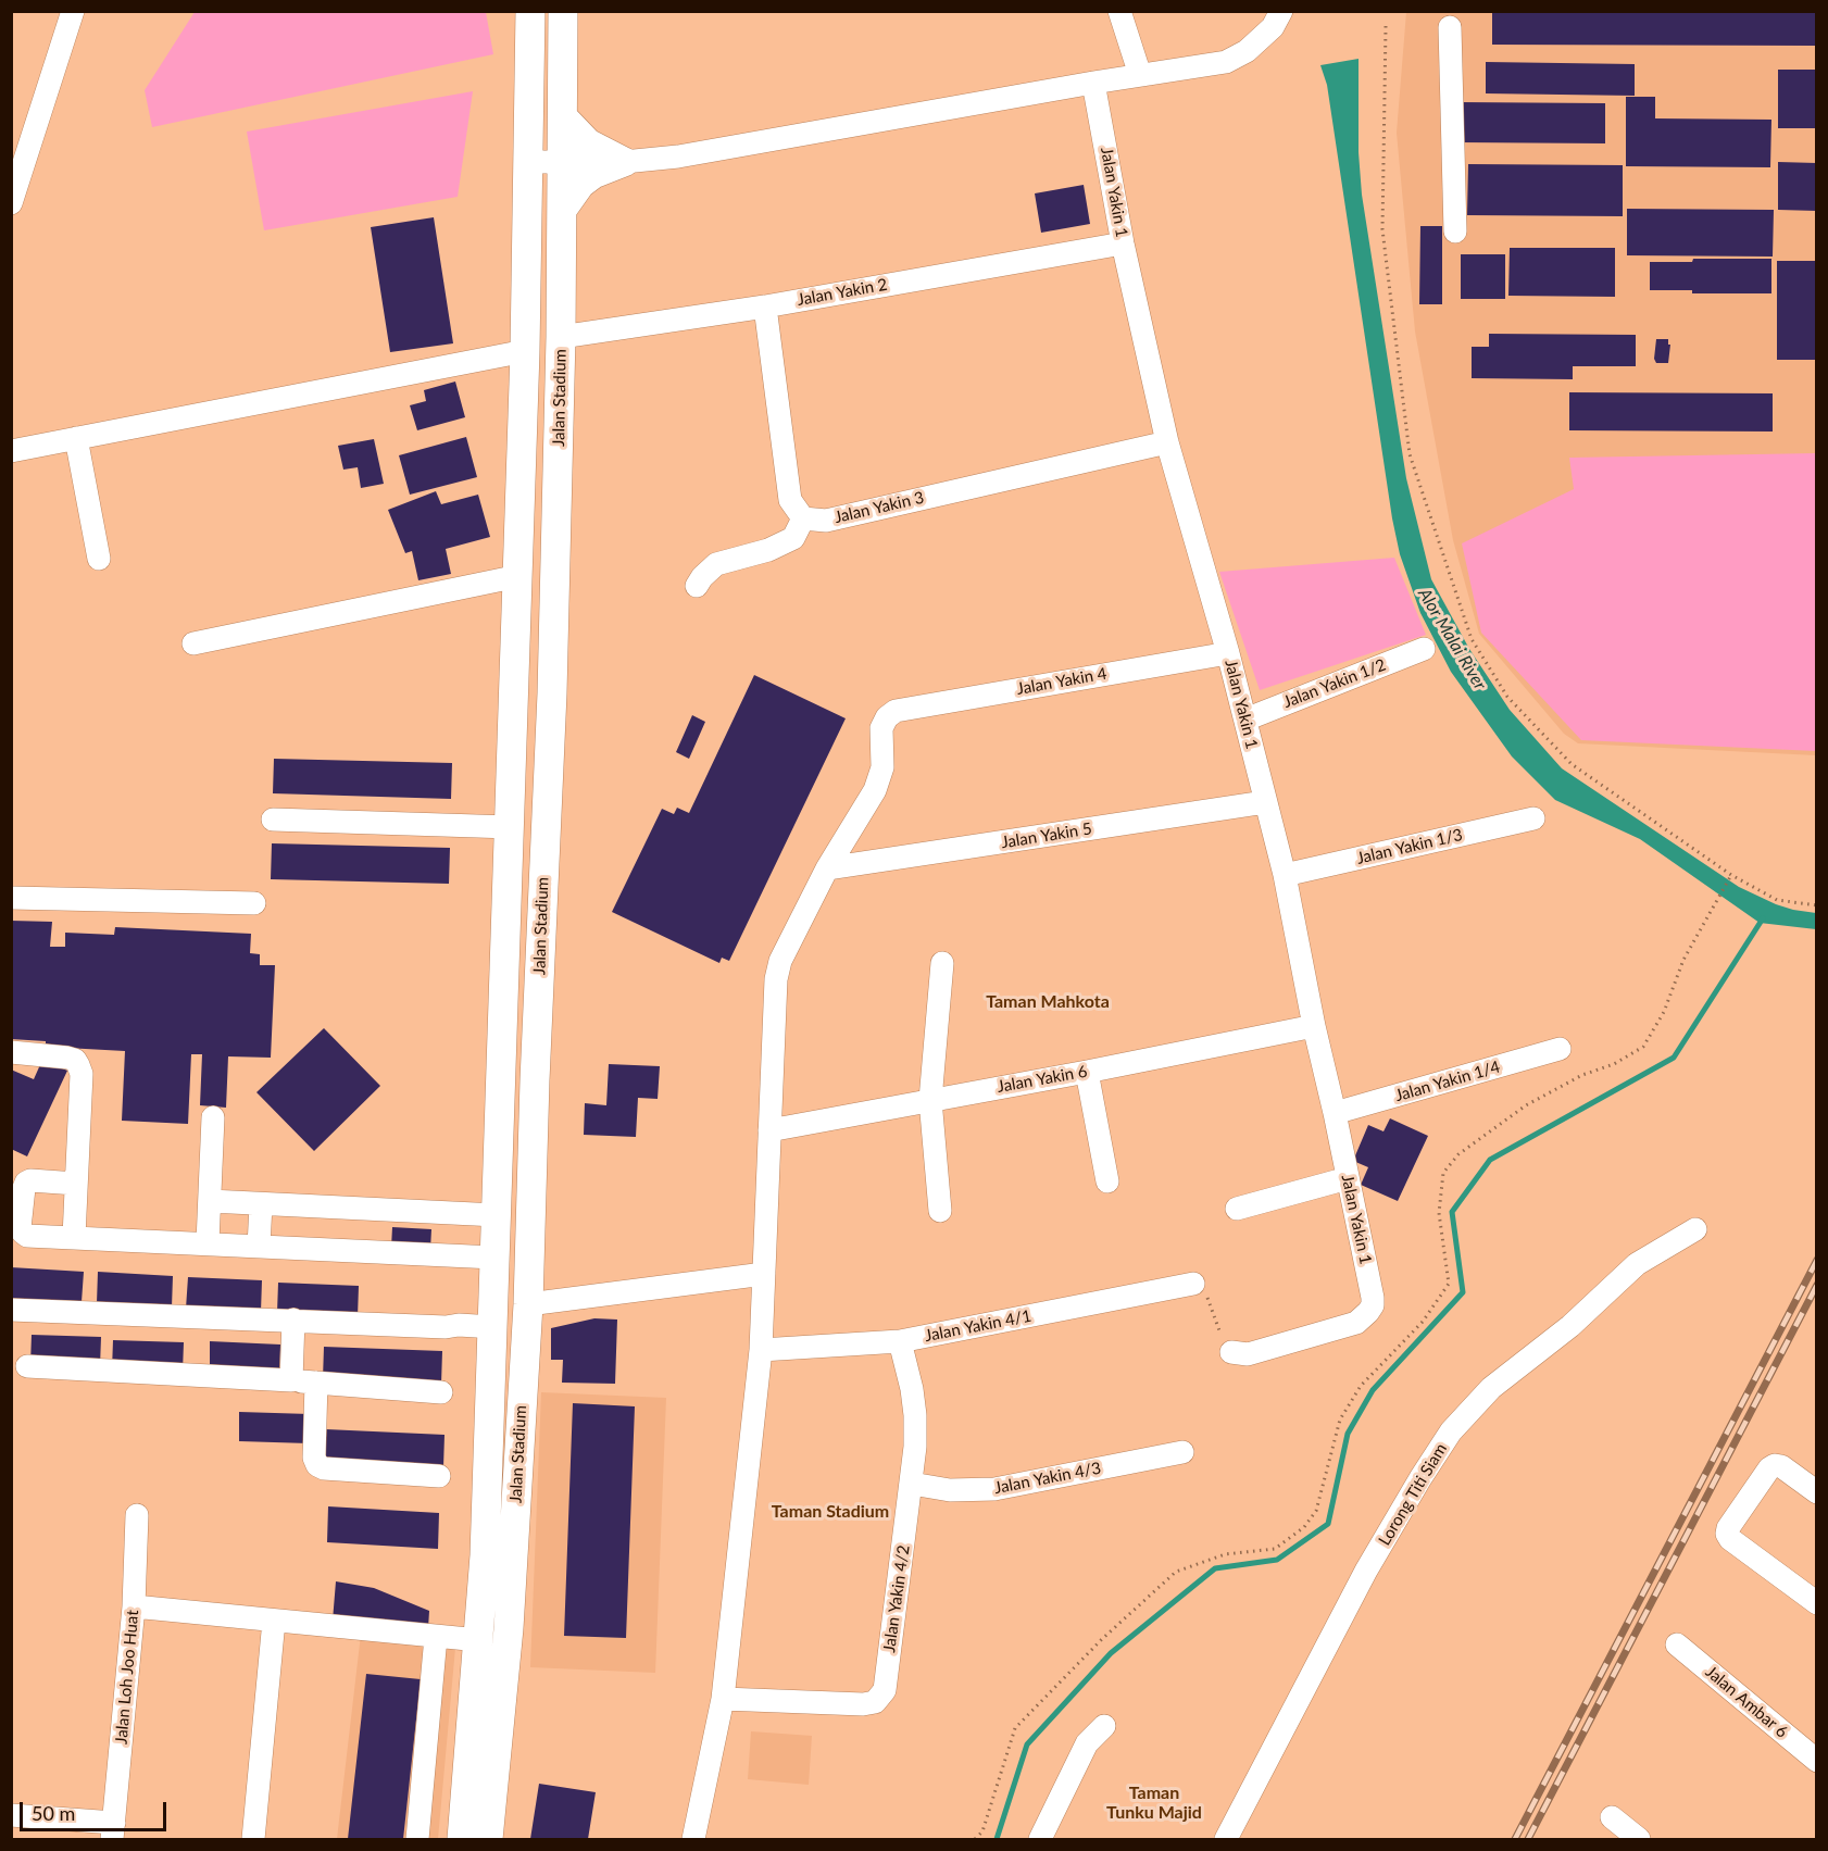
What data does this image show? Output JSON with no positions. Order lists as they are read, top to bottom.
{
  "streets": {
    "main road": ["Jalan Stadium"],
    "street": [
      "Jalan Yakin 1",
      "Jalan Yakin 2",
      "Jalan Yakin 3",
      "Jalan Yakin 4",
      "Jalan Yakin 1/2",
      "Jalan Yakin 5",
      "Jalan Yakin 1/3",
      "Jalan Yakin 6",
      "Jalan Yakin 1/4",
      "Jalan Yakin 4/1",
      "Jalan Yakin 4/3",
      "Lorong Titi Siam",
      "Jalan Yakin 4/2",
      "Jalan Loh Joo Huat",
      "Jalan Ambar 6"
    ]
  },
  "crossings": [
    ["Jalan Yakin 1", "Jalan Yakin 2"],
    ["Jalan Yakin 1", "Jalan Yakin 3"],
    ["Jalan Yakin 1", "Jalan Yakin 4"],
    ["Jalan Yakin 1", "Jalan Yakin 1/2"],
    ["Jalan Yakin 1", "Jalan Yakin 5"],
    ["Jalan Yakin 1", "Jalan Yakin 1/3"],
    ["Jalan Yakin 1", "Jalan Yakin 6"],
    ["Jalan Yakin 1", "Jalan Yakin 1/4"],
    ["Jalan Yakin 2", "Jalan Stadium"],
    ["Jalan Yakin 4", "Jalan Yakin 5"],
    ["Jalan Yakin 4/1", "Jalan Yakin 4/2"],
    ["Jalan Yakin 4/3", "Jalan Yakin 4/2"]
  ],
  "districts": ["Taman Mahkota", "Taman Stadium", "Taman Tunku Majid"],
  "water": ["Alor Malai River"],
  "scale_bar": "50 m"
}
